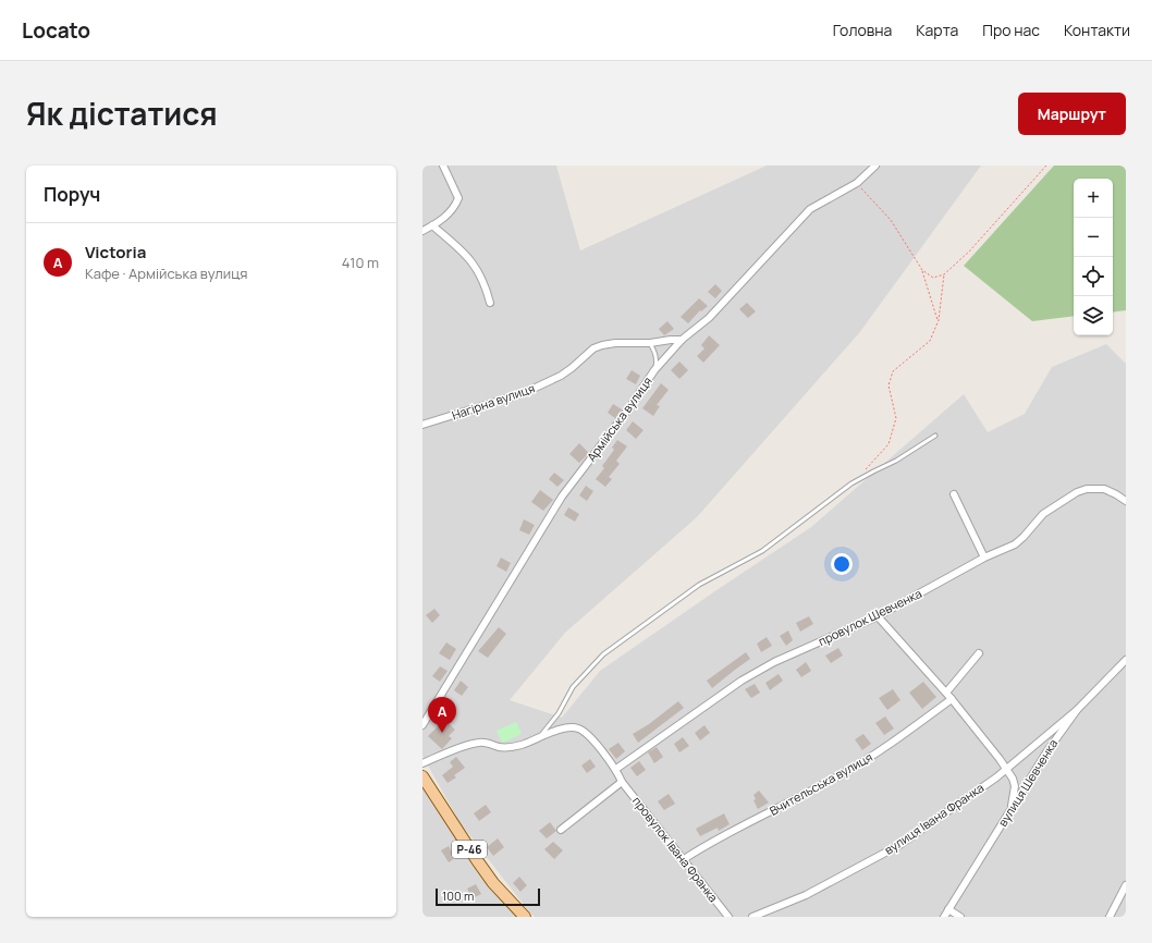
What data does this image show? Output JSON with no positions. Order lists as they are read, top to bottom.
{
  "streets": {
    "main road": ["Р-46"],
    "street": [
      "Нагірна вулиця",
      "Армійська вулиця",
      "провулок Шевченка",
      "вулиця Шевченка",
      "Вчительська вулиця",
      "вулиця Івана Франка",
      "провулок Івана Франка"
    ]
  },
  "crossings": [
    ["Нагірна вулиця", "Армійська вулиця"],
    ["провулок Шевченка", "провулок Івана Франка"],
    ["вулиця Шевченка", "вулиця Івана Франка"],
    ["Вчительська вулиця", "провулок Івана Франка"]
  ],
  "scale_bar": "100 m",
  "page": {
    "header": "Locato",
    "nav": [
      "Головна",
      "Карта",
      "Про нас",
      "Контакти"
    ],
    "title": "Як дістатися",
    "buttons": "Маршрут",
    "heading": "Поруч",
    "map_buttons": ["+", "−"],
    "list": [
      {
        "mark": "A",
        "name": "Victoria",
        "note": "Кафе · Армійська вулиця",
        "value": "410 m"
      }
    ],
    "pins": "A",
    "scale": "100 m"
  }
}
